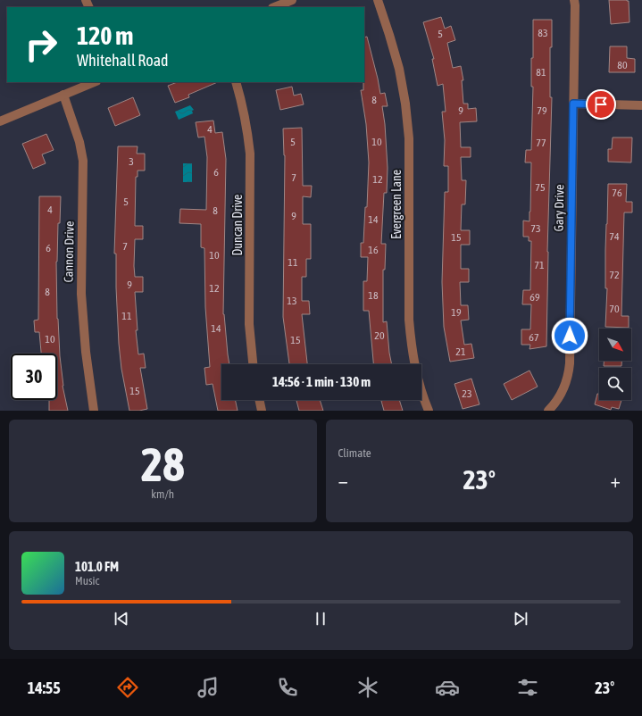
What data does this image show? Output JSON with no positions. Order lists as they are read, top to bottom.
{
  "streets": {
    "street": [
      "Evergreen Lane",
      "Gary Drive",
      "Duncan Drive",
      "Cannon Drive"
    ]
  },
  "house_numbers": [
    "83",
    "5",
    "80",
    "81",
    "8",
    "9",
    "79",
    "4",
    "5",
    "10",
    "77",
    "3",
    "6",
    "7",
    "12",
    "75",
    "76",
    "5",
    "4",
    "8",
    "9",
    "14",
    "73",
    "74",
    "15",
    "7",
    "6",
    "16",
    "10",
    "11",
    "71",
    "72",
    "9",
    "12",
    "8",
    "18",
    "69",
    "13",
    "70",
    "19",
    "11",
    "14",
    "20",
    "67",
    "10",
    "15",
    "21",
    "15",
    "23"
  ],
  "north": "bottom right",
  "page": {
    "turn": ["120 m", "Whitehall Road"],
    "limit": "30",
    "trip": "14:56 · 1 min · 130 m",
    "tile": [
      ["28", "km/h"],
      "Climate"
    ],
    "heat": ["−", "23°", "+"],
    "song": ["101.0 FM", "Music"],
    "tabs": ["14:55", "23°"]
  }
}
